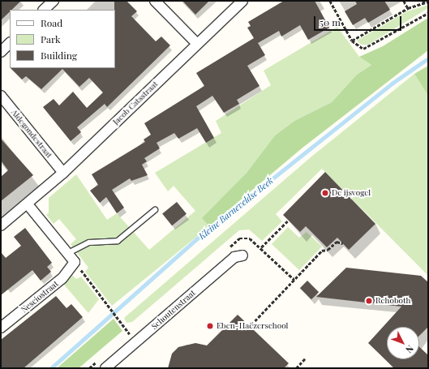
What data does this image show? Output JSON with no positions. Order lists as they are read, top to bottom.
{
  "streets": {
    "street": [
      "Jacob Catsstraat",
      "Aldegondestraat",
      "Nesciostraat",
      "Schoutenstraat"
    ]
  },
  "crossings": [
    ["Jacob Catsstraat", "Aldegondestraat"]
  ],
  "water": ["Kleine Barneveldse Beek"],
  "places": ["De ijsvogel", "Rehoboth", "Eben-Haëzerschool"],
  "legend": ["Road", "Park", "Building"],
  "scale_bar": "50 m",
  "north": "bottom right"
}
